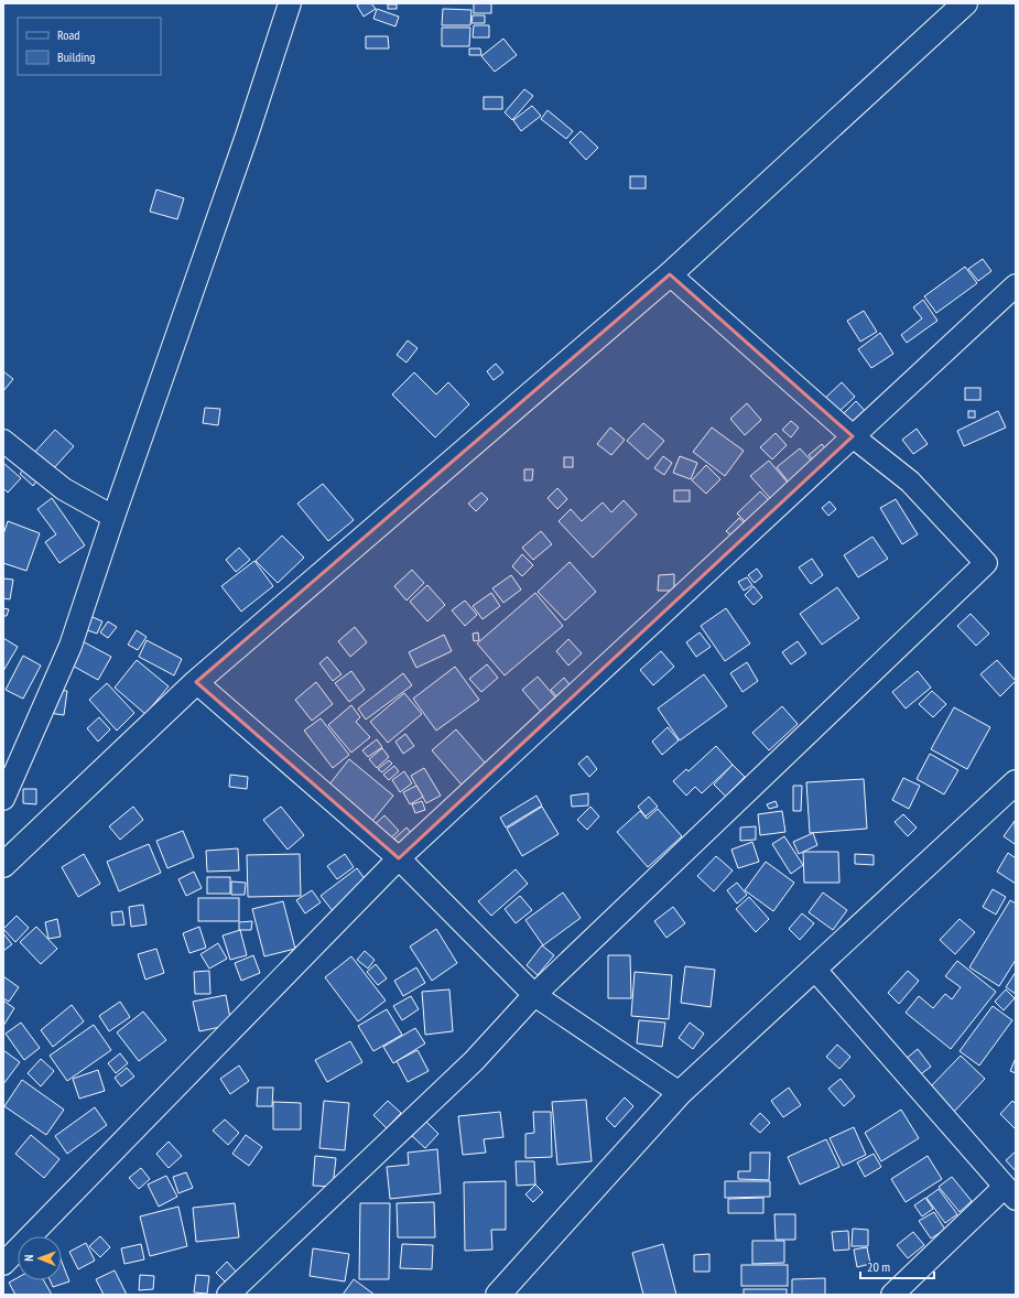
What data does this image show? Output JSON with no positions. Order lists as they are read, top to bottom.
{
  "legend": ["Road", "Building"],
  "scale_bar": "20 m",
  "north": "left"
}
